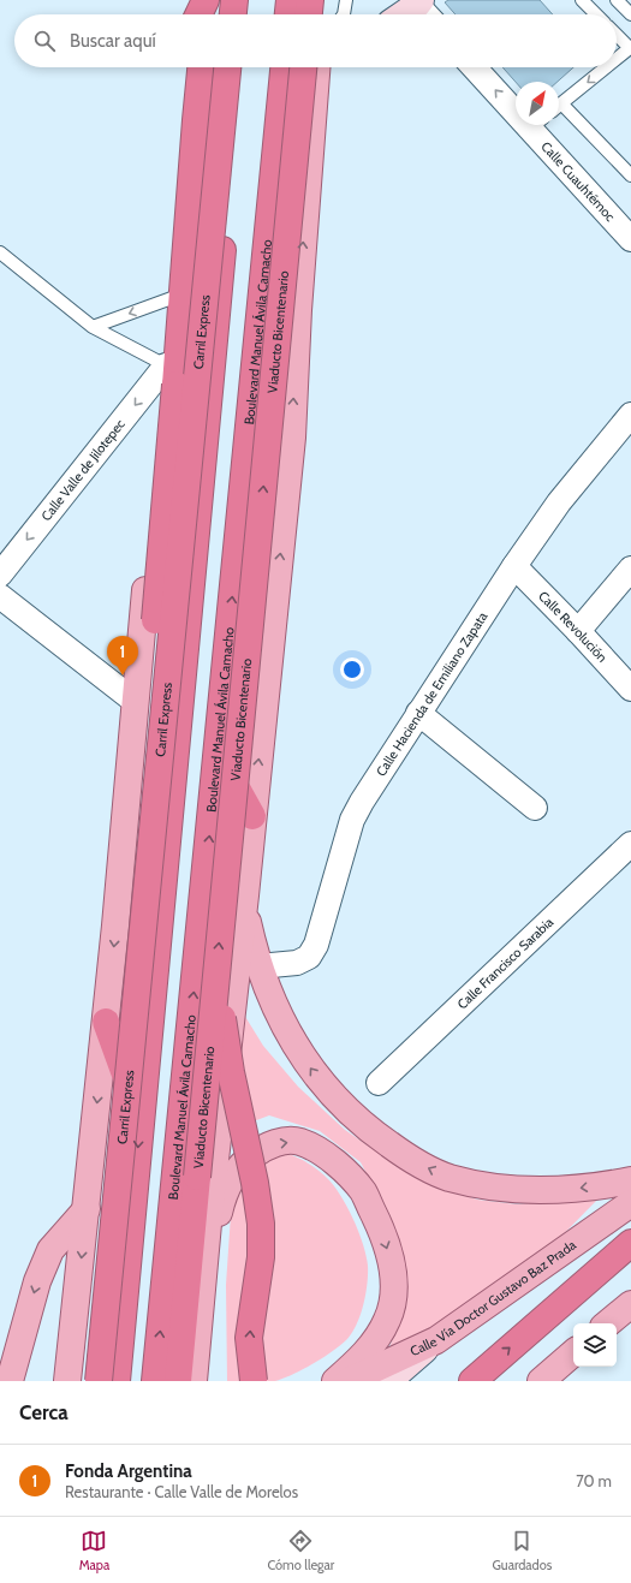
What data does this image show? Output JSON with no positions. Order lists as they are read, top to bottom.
{
  "streets": {
    "highway": ["Viaducto Bicentenario", "Carril Express", "Boulevard Manuel Ávila Camacho"],
    "main road": ["Calle Vía Doctor Gustavo Baz Prada"],
    "street": [
      "Calle Cuauhtémoc",
      "Calle Valle de Jilotepec",
      "Calle Revolución",
      "Calle Hacienda de Emiliano Zapata",
      "Calle Francisco Sarabia"
    ]
  },
  "crossings": [
    ["Calle Revolución", "Calle Hacienda de Emiliano Zapata"]
  ],
  "one_way": ["Calle Valle de Jilotepec"],
  "north": "top right",
  "page": {
    "search": "Buscar aquí",
    "pins": "1",
    "heading": "Cerca",
    "list": [
      {
        "mark": "1",
        "name": "Fonda Argentina",
        "note": "Restaurante · Calle Valle de Morelos",
        "value": "70 m"
      }
    ],
    "nav": ["Mapa", "Cómo llegar", "Guardados"]
  }
}
